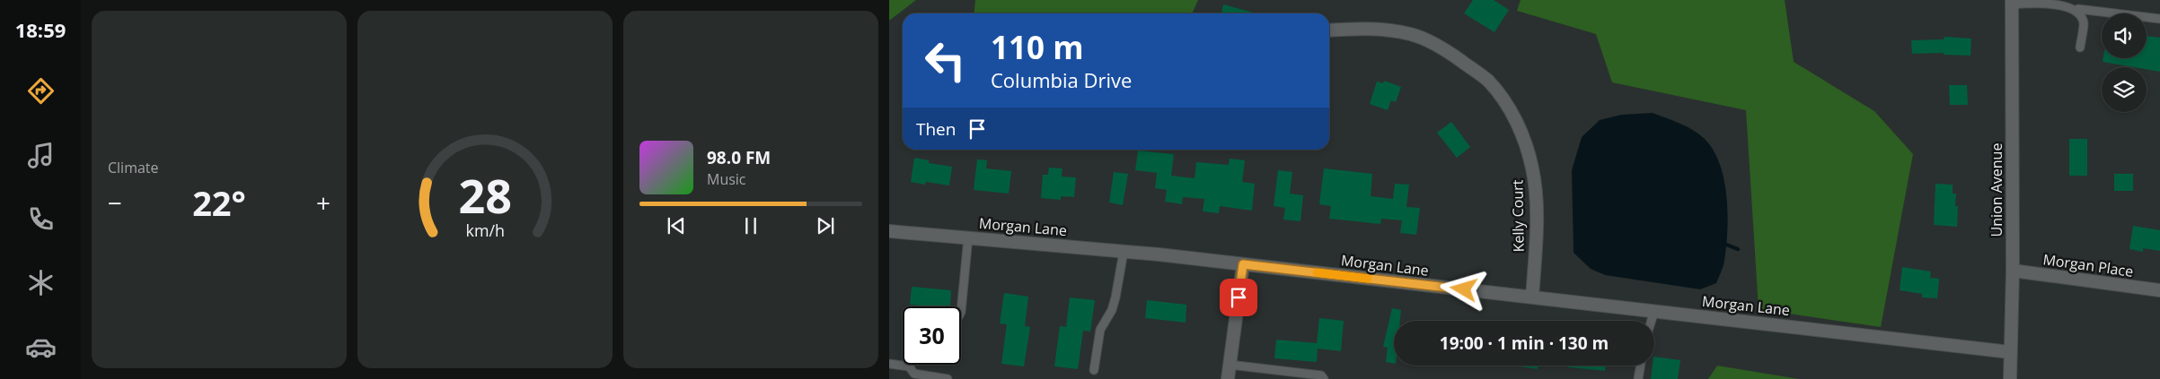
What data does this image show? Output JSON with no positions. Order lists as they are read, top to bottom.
{
  "streets": {
    "street": [
      "Union Avenue",
      "Kelly Court",
      "Morgan Lane",
      "Morgan Place"
    ]
  },
  "crossings": [
    ["Union Avenue", "Morgan Lane"],
    ["Union Avenue", "Morgan Place"],
    ["Kelly Court", "Morgan Lane"]
  ],
  "page": {
    "tabs": "18:59",
    "tile": "Climate",
    "turn": ["110 m", "Columbia Drive"],
    "then": "Then",
    "song": ["98.0 FM", "Music"],
    "heat": ["−", "22°", "+"],
    "limit": "30",
    "trip": "19:00 · 1 min · 130 m",
    "gauge": ["28", "km/h"]
  }
}
